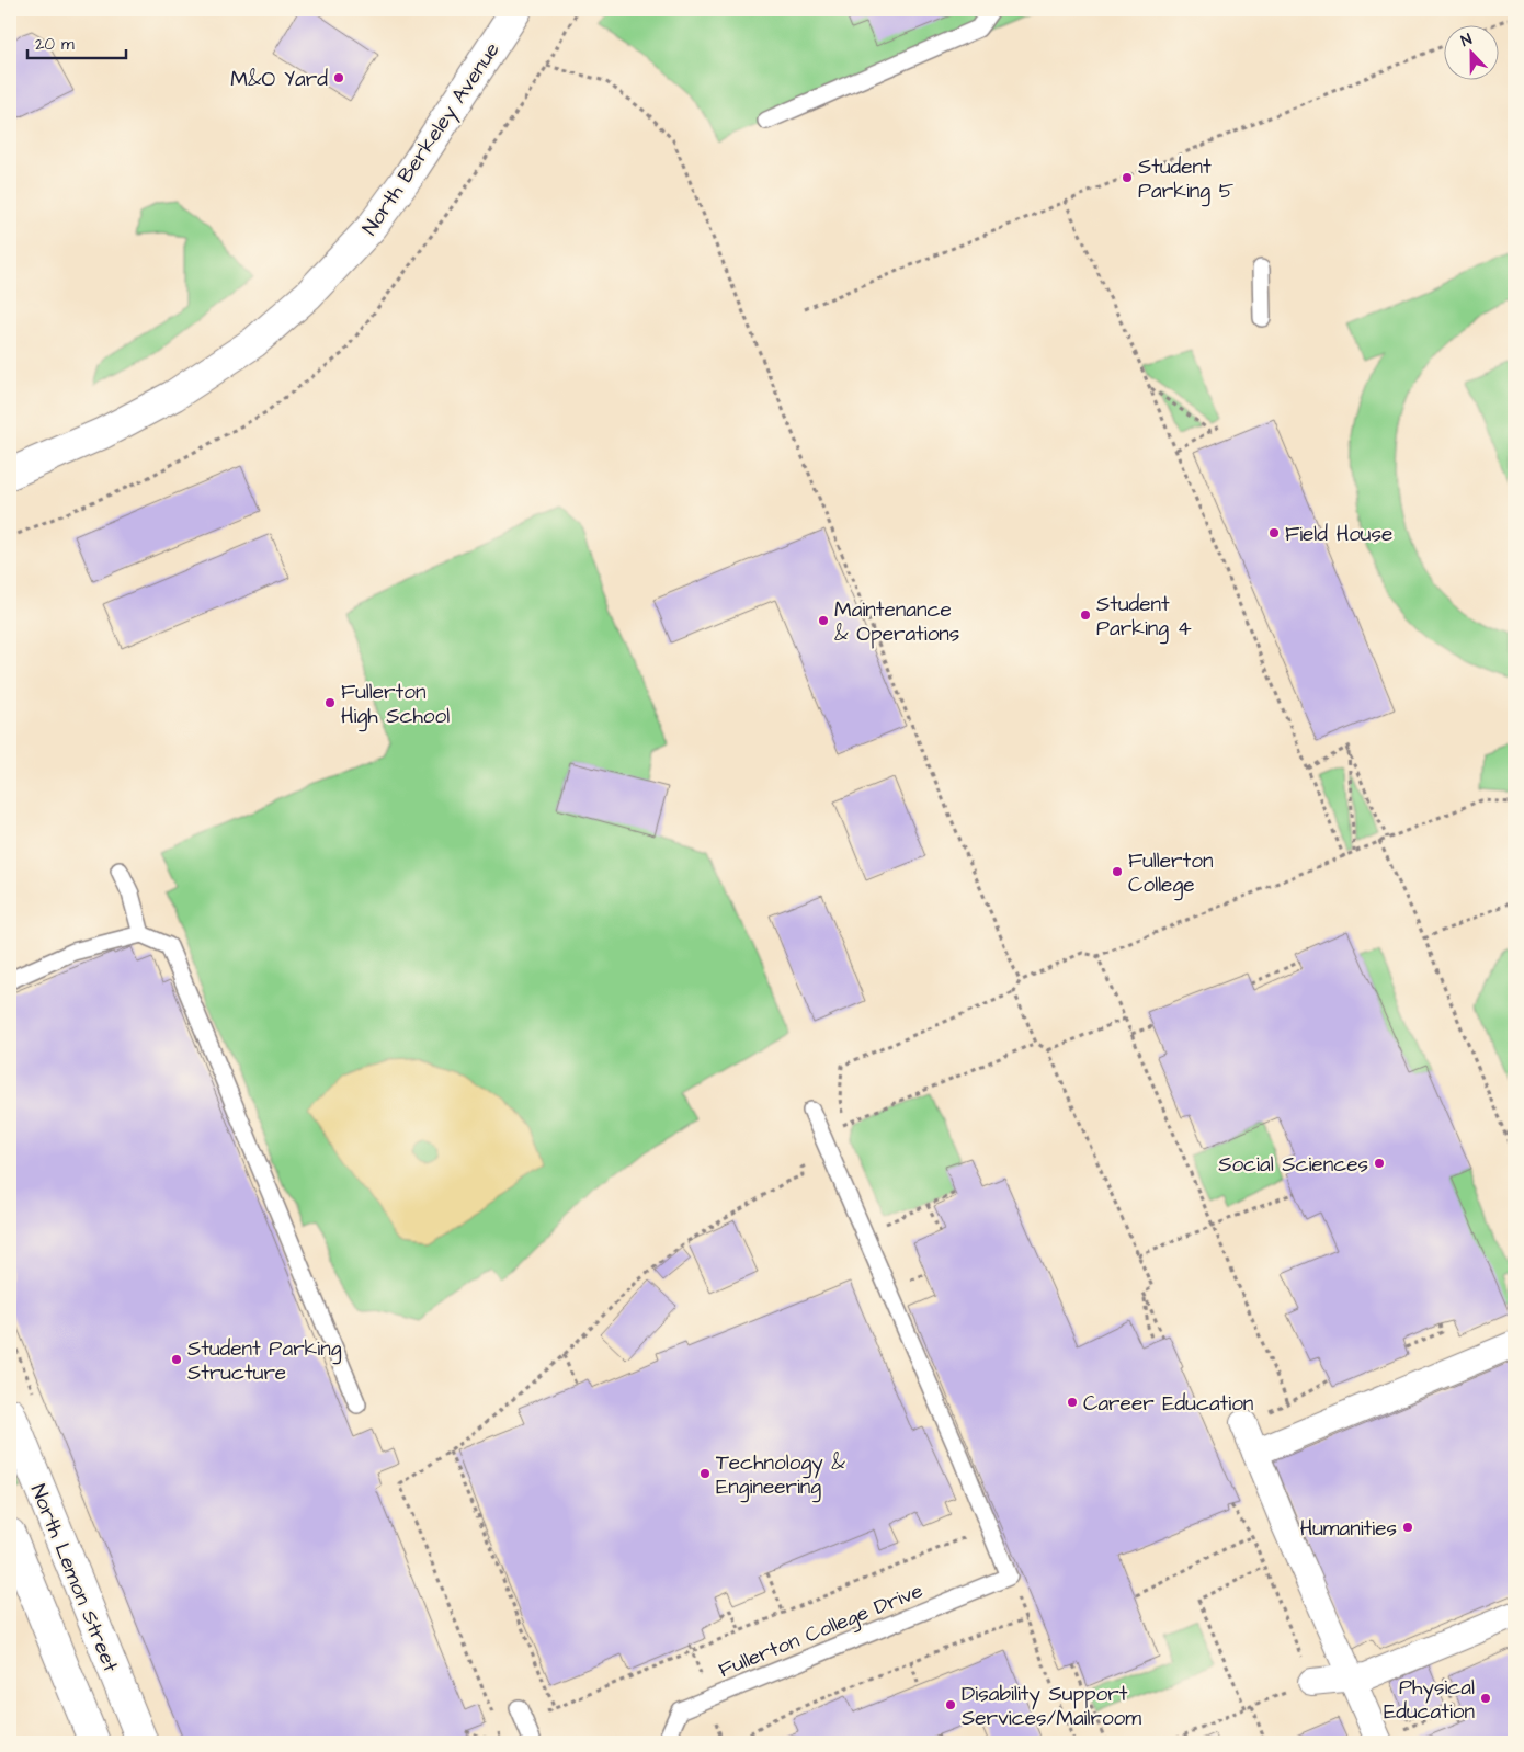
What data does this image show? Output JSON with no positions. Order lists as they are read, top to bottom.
{
  "streets": {
    "street": ["North Berkeley Avenue", "North Lemon Street"],
    "lane": ["Fullerton College Drive"]
  },
  "places": [
    "M&O Yard",
    "Student Parking 5",
    "Field House",
    "Student Parking 4",
    "Maintenance & Operations",
    "Fullerton High School",
    "Fullerton College",
    "Social Sciences",
    "Student Parking Structure",
    "Career Education",
    "Technology & Engineering",
    "Humanities",
    "Physical Education",
    "Disability Support Services/Mailroom"
  ],
  "scale_bar": "20 m",
  "north": "top"
}
